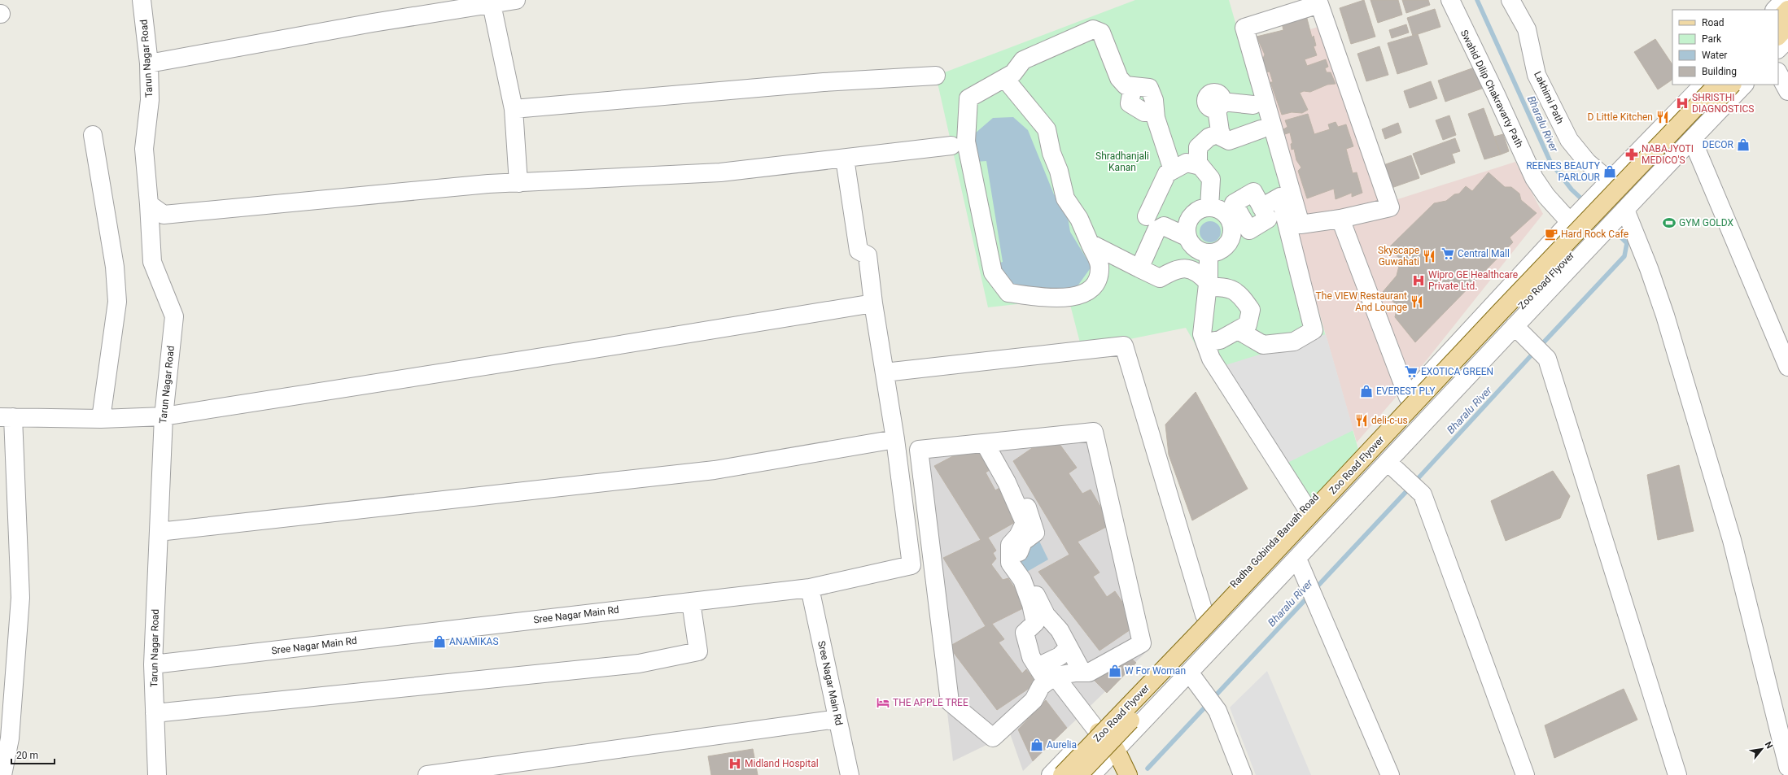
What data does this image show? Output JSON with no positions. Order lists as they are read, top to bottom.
{
  "streets": {
    "main road": ["Zoo Road Flyover"],
    "street": [
      "Tarun Nagar Road",
      "Swahid Dilip Chakravarty Path",
      "Lakhimi Path",
      "Radha Gobinda Baruah Road",
      "Sree Nagar Main Rd"
    ]
  },
  "crossings": [
    ["Tarun Nagar Road", "Sree Nagar Main Rd"],
    ["Swahid Dilip Chakravarty Path", "Radha Gobinda Baruah Road"],
    ["Lakhimi Path", "Radha Gobinda Baruah Road"]
  ],
  "water": ["Bharalu River"],
  "parks": ["Shradhanjali Kanan"],
  "places": {
    "hospital": ["SHRISTHI DIAGNOSTICS", "Wipro GE Healthcare Private Ltd.", "Midland Hospital"],
    "restaurant": [
      "D Little Kitchen",
      "Skyscape Guwahati",
      "The VIEW Restaurant And Lounge",
      "deli-c-us"
    ],
    "shop": [
      "DECOR",
      "REENES BEAUTY PARLOUR",
      "EVEREST PLY",
      "ANAMIKAS",
      "W For Woman",
      "Aurelia"
    ],
    "pharmacy": ["NABAJYOTI MEDICO'S"],
    "sports": ["GYM GOLDX"],
    "cafe": ["Hard Rock Cafe"],
    "supermarket": ["Central Mall", "EXOTICA GREEN"],
    "hotel": ["THE APPLE TREE"]
  },
  "legend": [
    "Road",
    "Park",
    "Water",
    "Building"
  ],
  "scale_bar": "20 m",
  "north": "top right"
}
